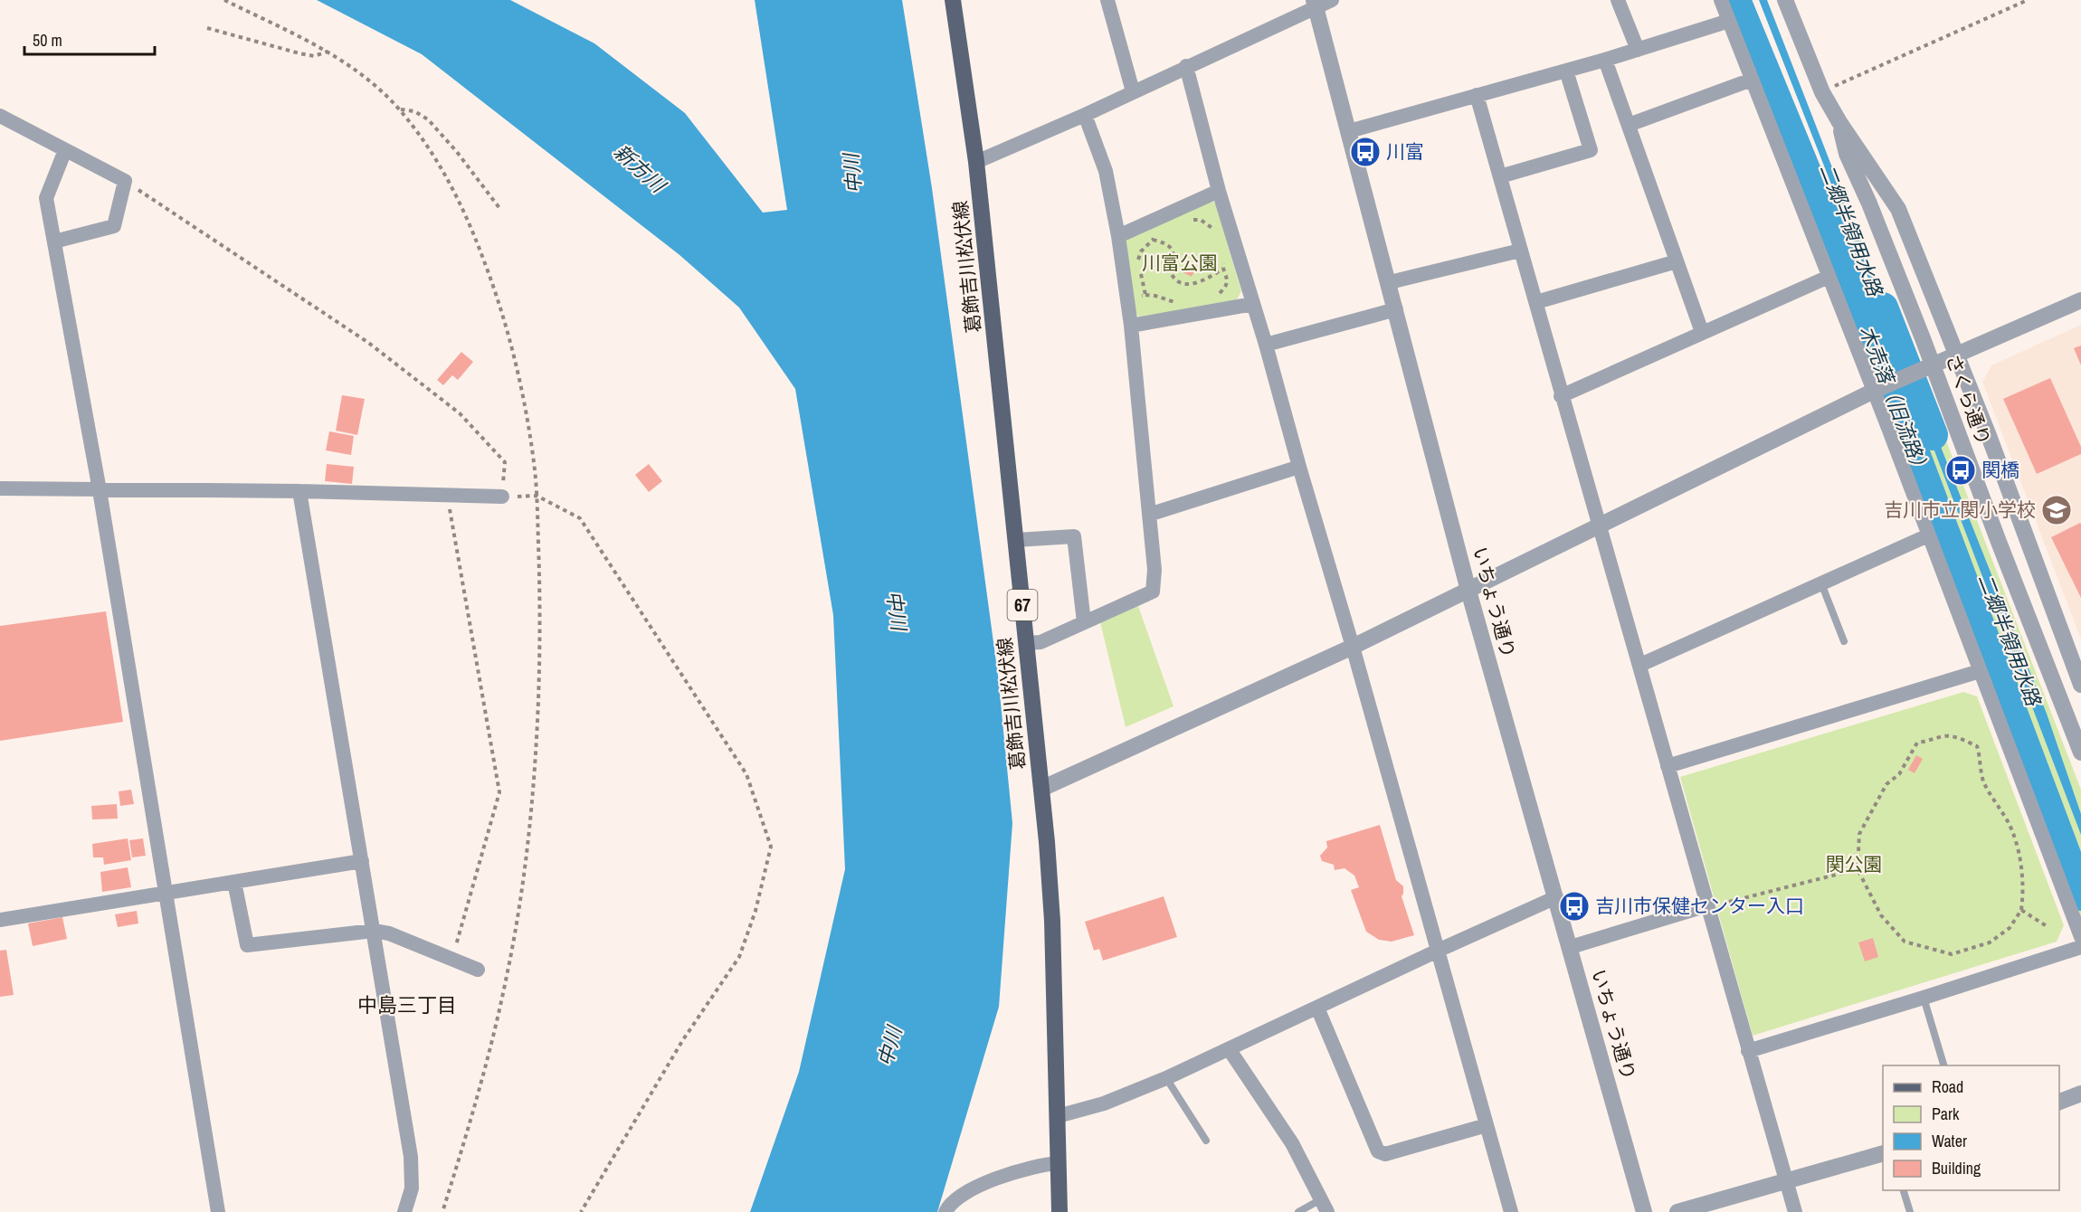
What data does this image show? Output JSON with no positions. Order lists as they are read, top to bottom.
{
  "streets": {
    "main road": ["葛飾吉川松伏線", "67"],
    "street": ["さくら通り", "いちょう通り"]
  },
  "districts": ["中島三丁目"],
  "water": [
    "新方川",
    "中川",
    "二郷半領用水路",
    "木売落（旧流路）"
  ],
  "parks": ["川富公園", "関公園"],
  "places": {
    "bus stop": ["川富", "関橋", "吉川市保健センター入口"],
    "school or university": ["吉川市立関小学校"]
  },
  "legend": [
    "Road",
    "Park",
    "Water",
    "Building"
  ],
  "scale_bar": "50 m"
}
